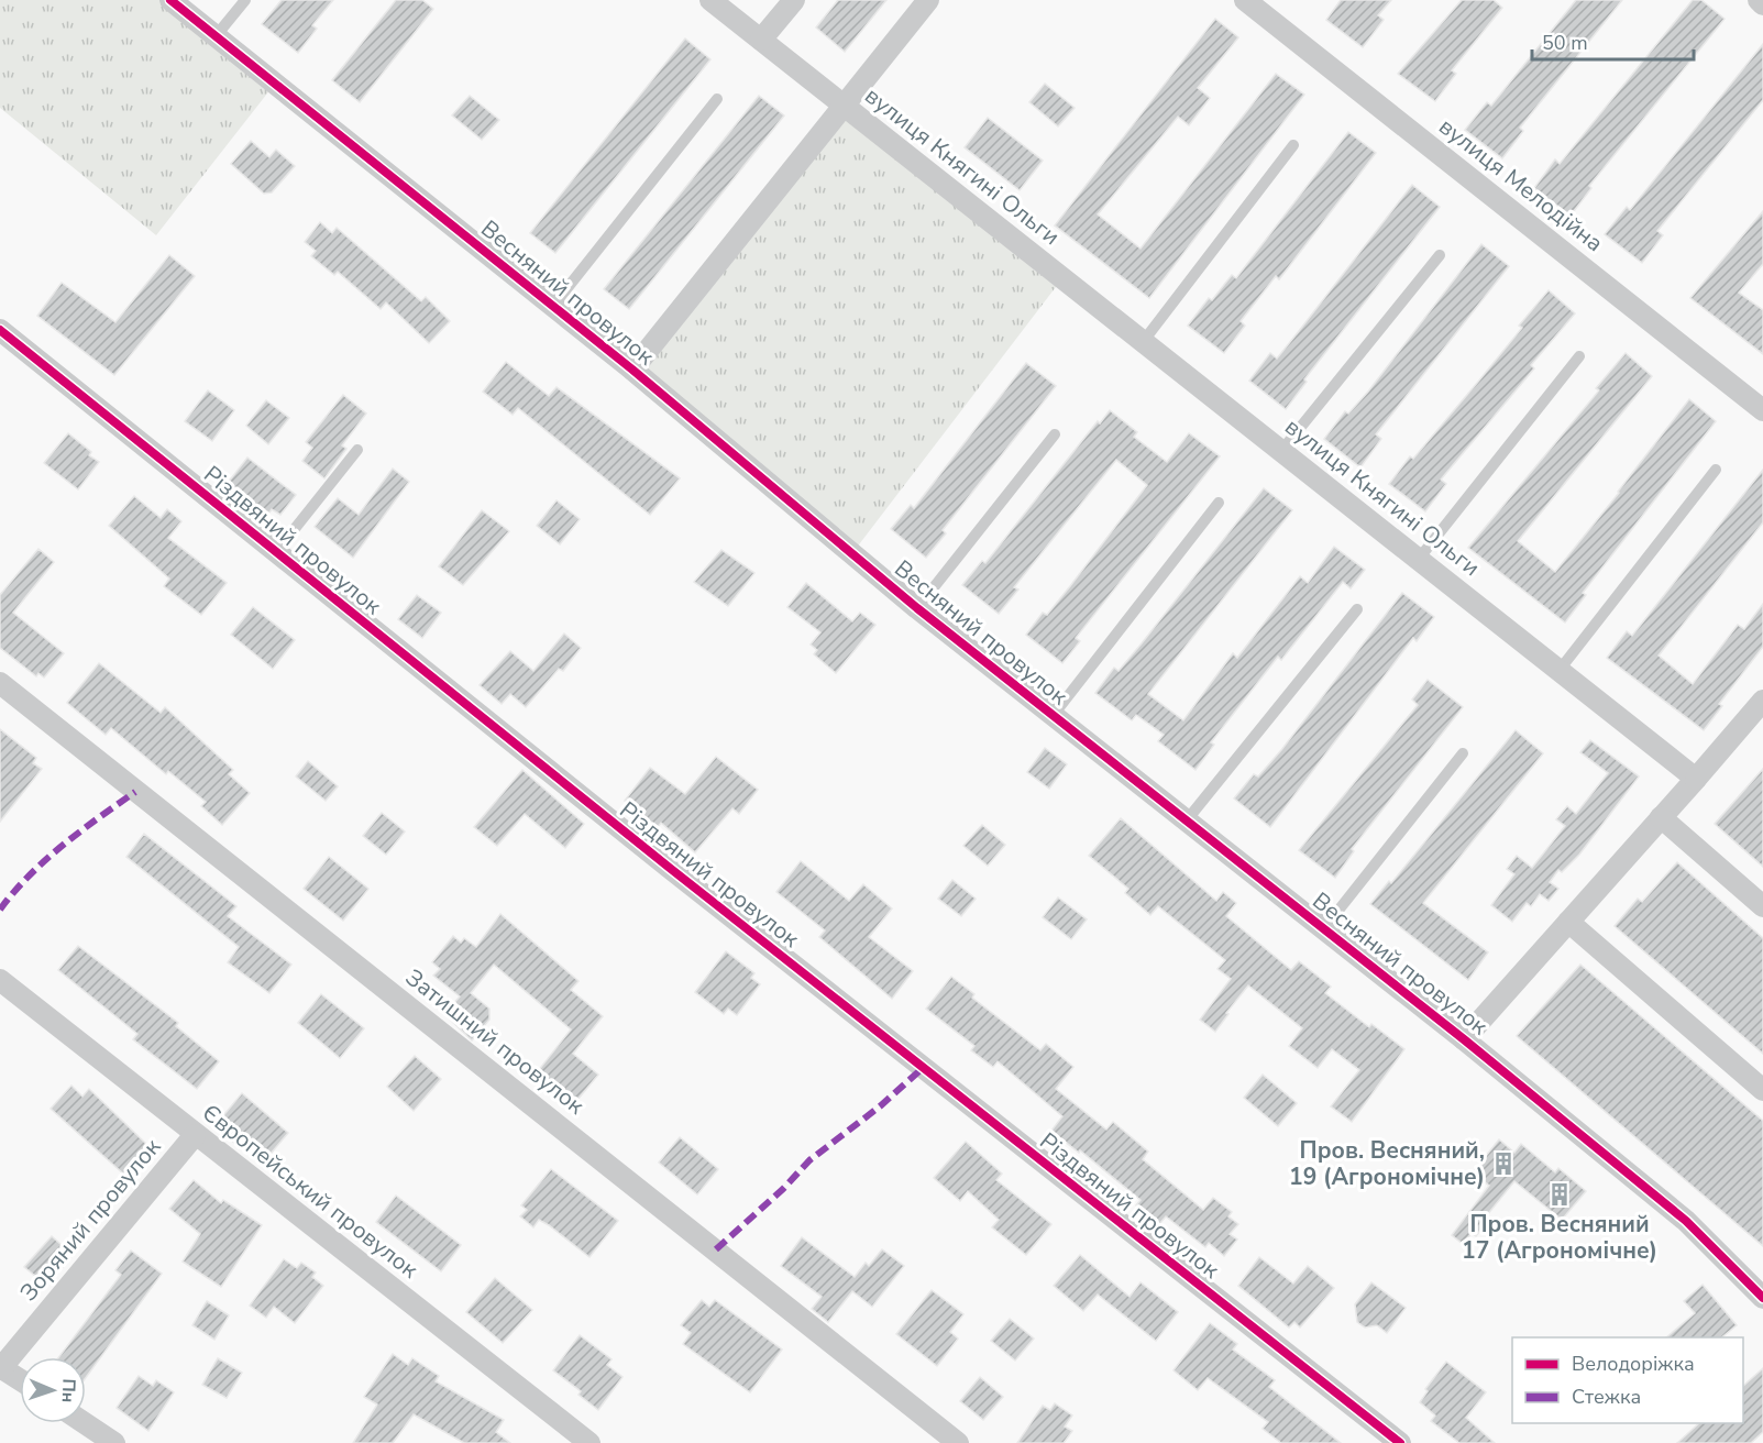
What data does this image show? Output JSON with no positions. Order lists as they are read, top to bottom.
{
  "streets": {
    "street": [
      "вулиця Княгині Ольги",
      "вулиця Мелодійна",
      "Весняний провулок",
      "Різдвяний провулок",
      "Затишний провулок",
      "Європейський провулок",
      "Зоряний провулок"
    ]
  },
  "crossings": [
    ["Європейський провулок", "Зоряний провулок"]
  ],
  "places": {
    "building": ["Пров. Весняний, 19 (Агрономічне)", "Пров. Весняний 17 (Агрономічне)"]
  },
  "legend": ["Велодоріжка", "Стежка"],
  "scale_bar": "50 m",
  "north": "right"
}
